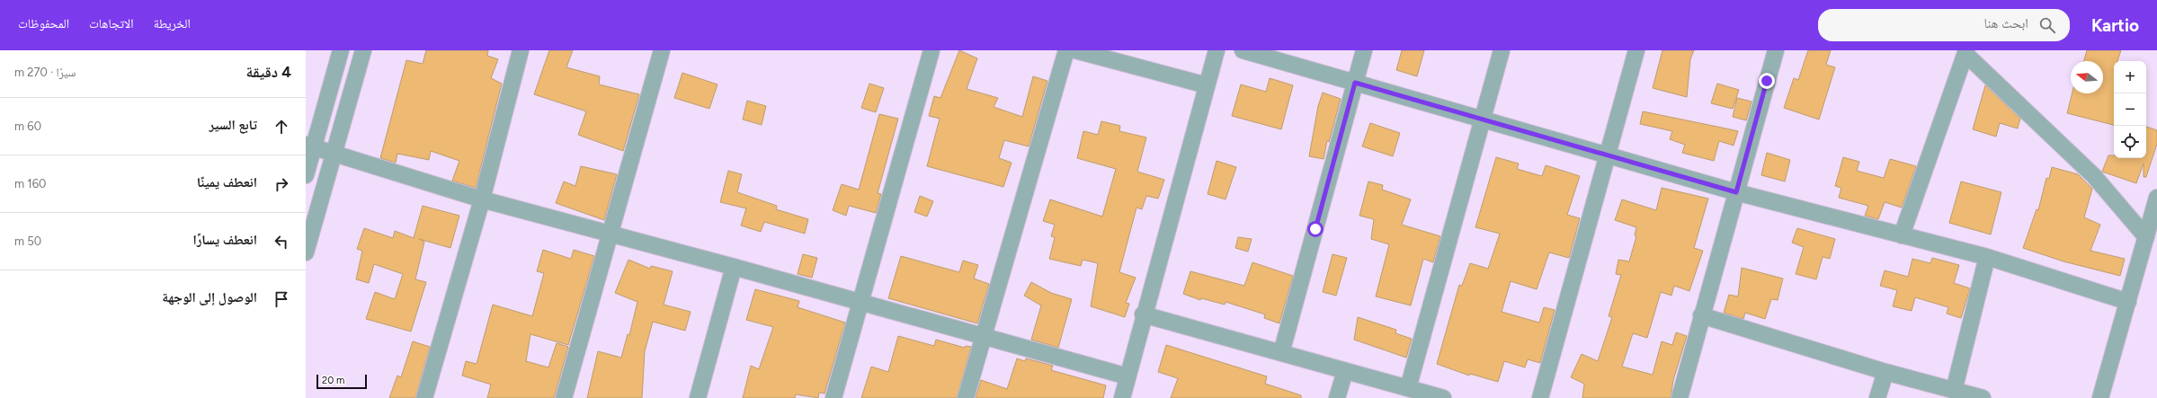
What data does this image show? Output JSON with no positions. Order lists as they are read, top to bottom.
{
  "scale_bar": "20 m",
  "north": "left",
  "page": {
    "header": "Kartio",
    "search": "ابحث هنا",
    "nav": ["الخريطة", "الاتجاهات", "المحفوظات"],
    "heading": ["4 دقيقة", "سيرًا · 270 m"],
    "map_buttons": ["+", "−"],
    "list": [
      ["تابع السير", "60 m"],
      ["انعطف يمينًا", "160 m"],
      ["انعطف يسارًا", "50 m"],
      "الوصول إلى الوجهة"
    ],
    "scale": "20 m"
  }
}
